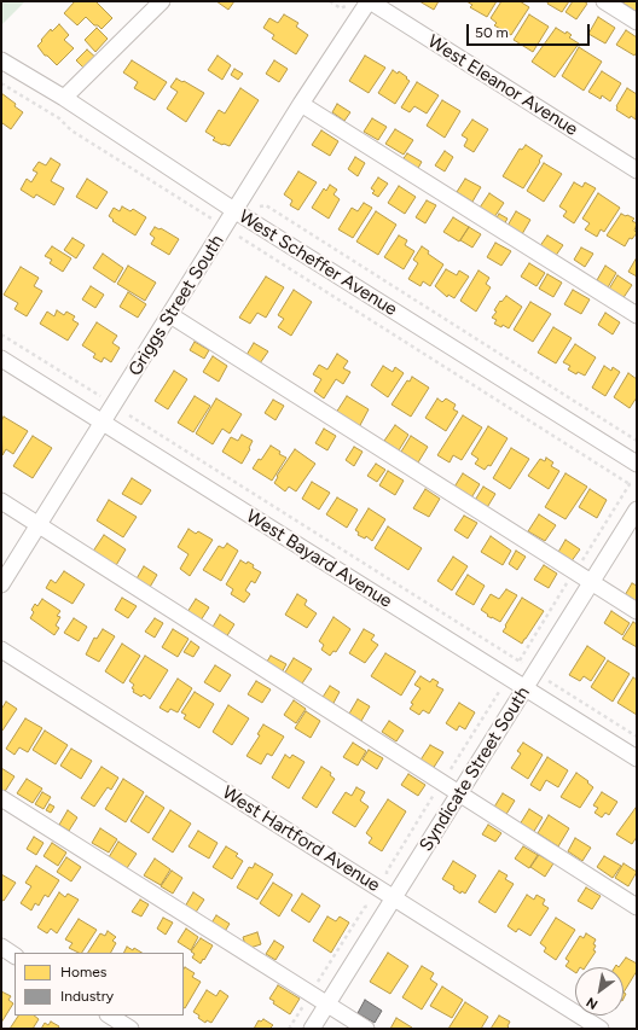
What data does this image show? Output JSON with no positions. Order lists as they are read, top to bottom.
{
  "streets": {
    "street": [
      "West Eleanor Avenue",
      "West Scheffer Avenue",
      "Griggs Street South",
      "West Bayard Avenue",
      "Syndicate Street South",
      "West Hartford Avenue"
    ]
  },
  "crossings": [
    ["West Eleanor Avenue", "Griggs Street South"],
    ["West Scheffer Avenue", "Griggs Street South"],
    ["Griggs Street South", "West Bayard Avenue"],
    ["West Bayard Avenue", "Syndicate Street South"],
    ["Syndicate Street South", "West Hartford Avenue"]
  ],
  "legend": ["Homes", "Industry"],
  "scale_bar": "50 m",
  "north": "bottom left"
}
